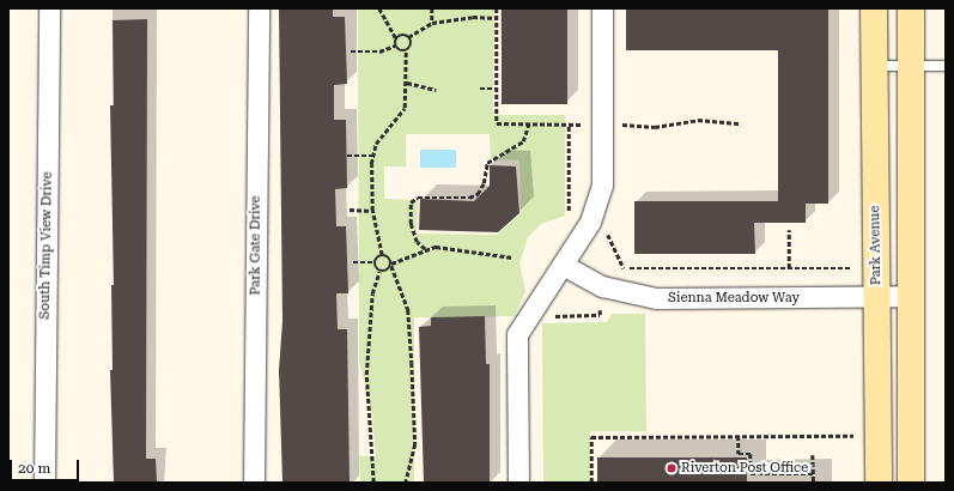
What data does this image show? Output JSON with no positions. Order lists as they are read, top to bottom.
{
  "streets": {
    "street": [
      "South Timp View Drive",
      "Park Gate Drive",
      "Park Avenue",
      "Sienna Meadow Way"
    ]
  },
  "crossings": [
    ["Park Avenue", "Sienna Meadow Way"]
  ],
  "places": ["Riverton Post Office"],
  "scale_bar": "20 m"
}
